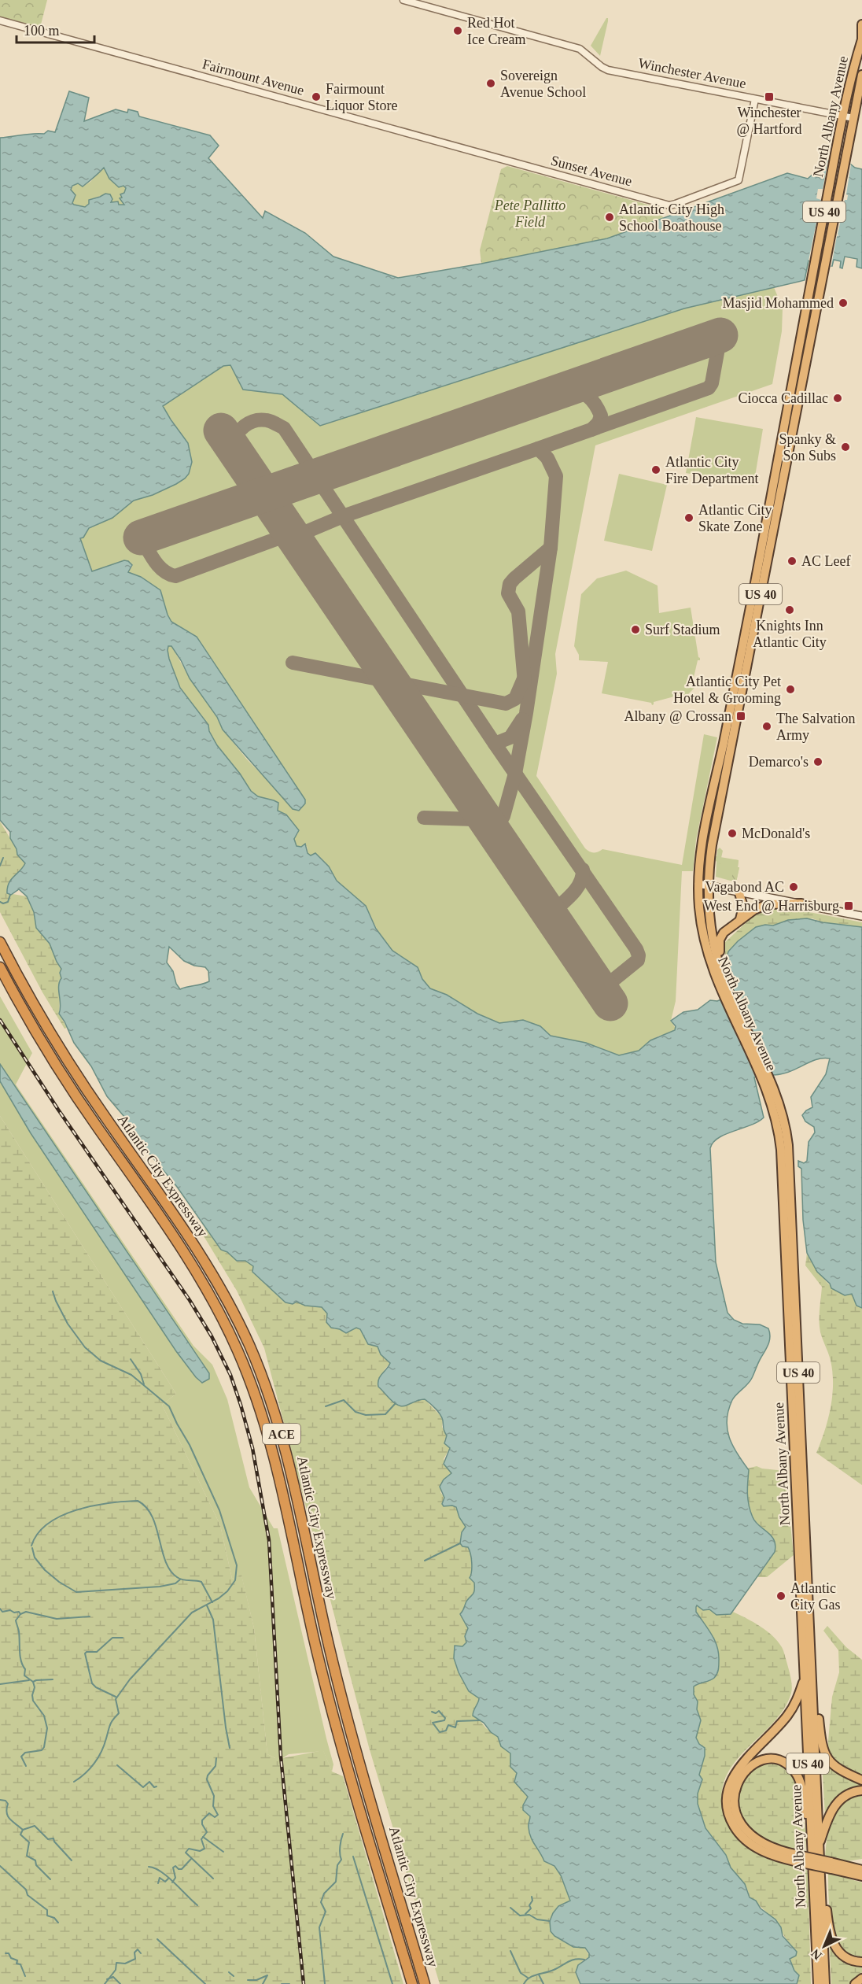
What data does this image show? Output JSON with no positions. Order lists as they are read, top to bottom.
{
  "streets": {
    "highway": [
      "North Albany Avenue",
      "US 40",
      "Atlantic City Expressway",
      "ACE"
    ],
    "street": ["Winchester Avenue", "Fairmount Avenue", "Sunset Avenue"]
  },
  "crossings": [
    ["Winchester Avenue", "North Albany Avenue"],
    ["Winchester Avenue", "Sunset Avenue"],
    ["Fairmount Avenue", "Sunset Avenue"]
  ],
  "parks": ["Pete Pallitto Field"],
  "places": {
    "other": [
      "Red Hot Ice Cream",
      "Sovereign Avenue School",
      "Fairmount Liquor Store",
      "Atlantic City High School Boathouse",
      "Masjid Mohammed",
      "Ciocca Cadillac",
      "Spanky & Son Subs",
      "Atlantic City Fire Department",
      "Atlantic City Skate Zone",
      "AC Leef",
      "Knights Inn Atlantic City",
      "Surf Stadium",
      "Atlantic City Pet Hotel & Grooming",
      "The Salvation Army",
      "Demarco's",
      "McDonald's",
      "Vagabond AC",
      "Atlantic City Gas"
    ],
    "transit": ["Winchester @ Hartford", "Albany @ Crossan", "West End @ Harrisburg"]
  },
  "scale_bar": "100 m",
  "north": "bottom left"
}
